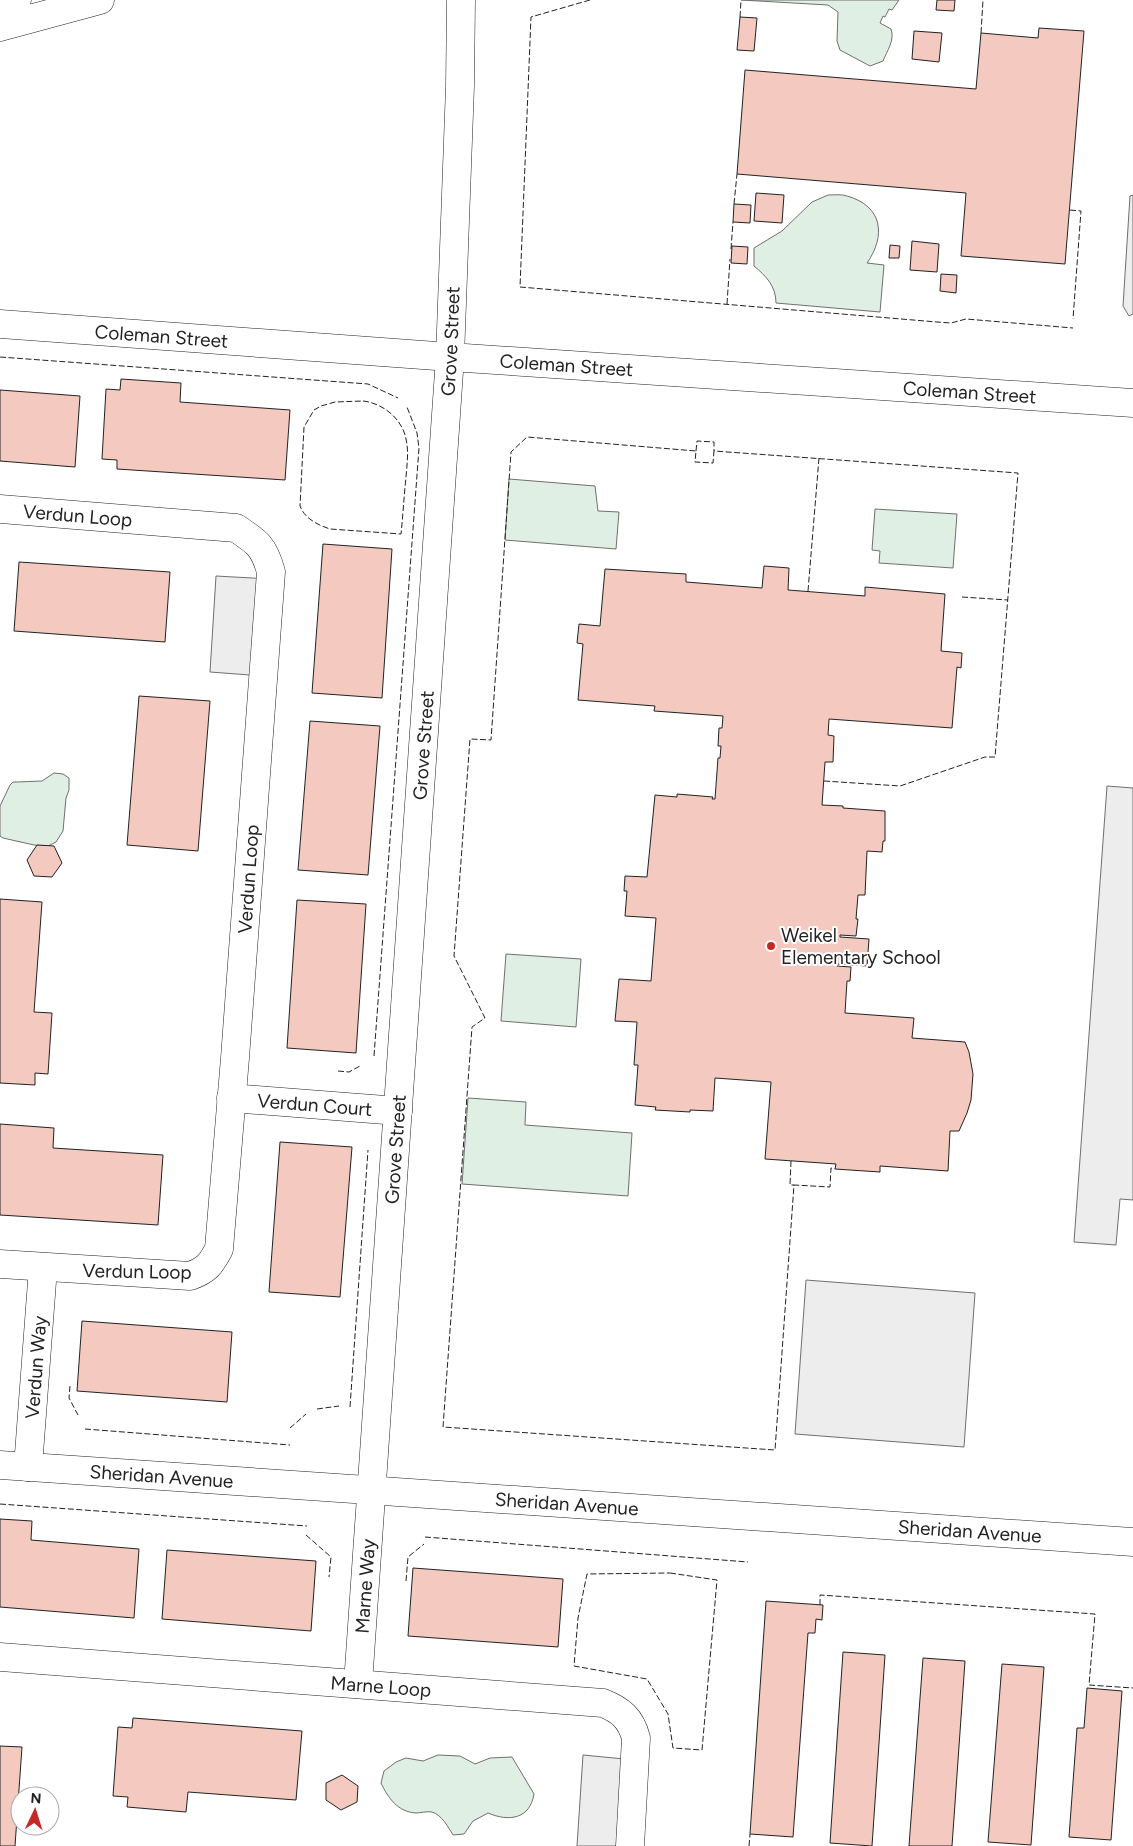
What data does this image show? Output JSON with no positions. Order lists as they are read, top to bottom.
{
  "streets": {
    "street": [
      "Coleman Street",
      "Grove Street",
      "Verdun Loop",
      "Verdun Court",
      "Verdun Way",
      "Sheridan Avenue",
      "Marne Way",
      "Marne Loop"
    ]
  },
  "crossings": [
    ["Coleman Street", "Grove Street"],
    ["Grove Street", "Verdun Court"],
    ["Grove Street", "Sheridan Avenue"],
    ["Grove Street", "Marne Way"],
    ["Verdun Loop", "Verdun Court"],
    ["Verdun Loop", "Verdun Way"],
    ["Verdun Way", "Sheridan Avenue"],
    ["Sheridan Avenue", "Marne Way"],
    ["Marne Way", "Marne Loop"]
  ],
  "places": ["Weikel Elementary School"],
  "north": "top"
}
